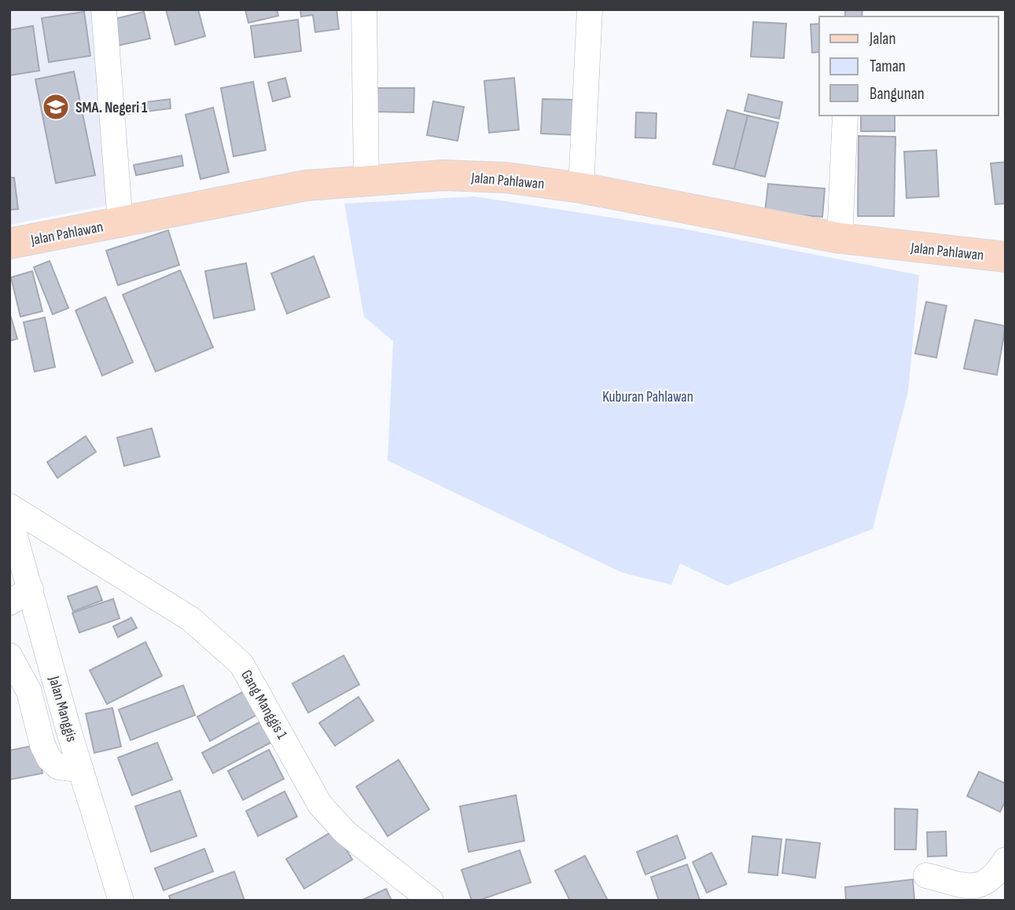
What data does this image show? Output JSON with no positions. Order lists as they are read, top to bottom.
{
  "streets": {
    "main road": ["Jalan Pahlawan"],
    "street": ["Gang Manggis 1", "Jalan Manggis"]
  },
  "parks": ["Kuburan Pahlawan"],
  "places": {
    "school or university": ["SMA. Negeri 1"]
  },
  "legend": ["Jalan", "Taman", "Bangunan"]
}
